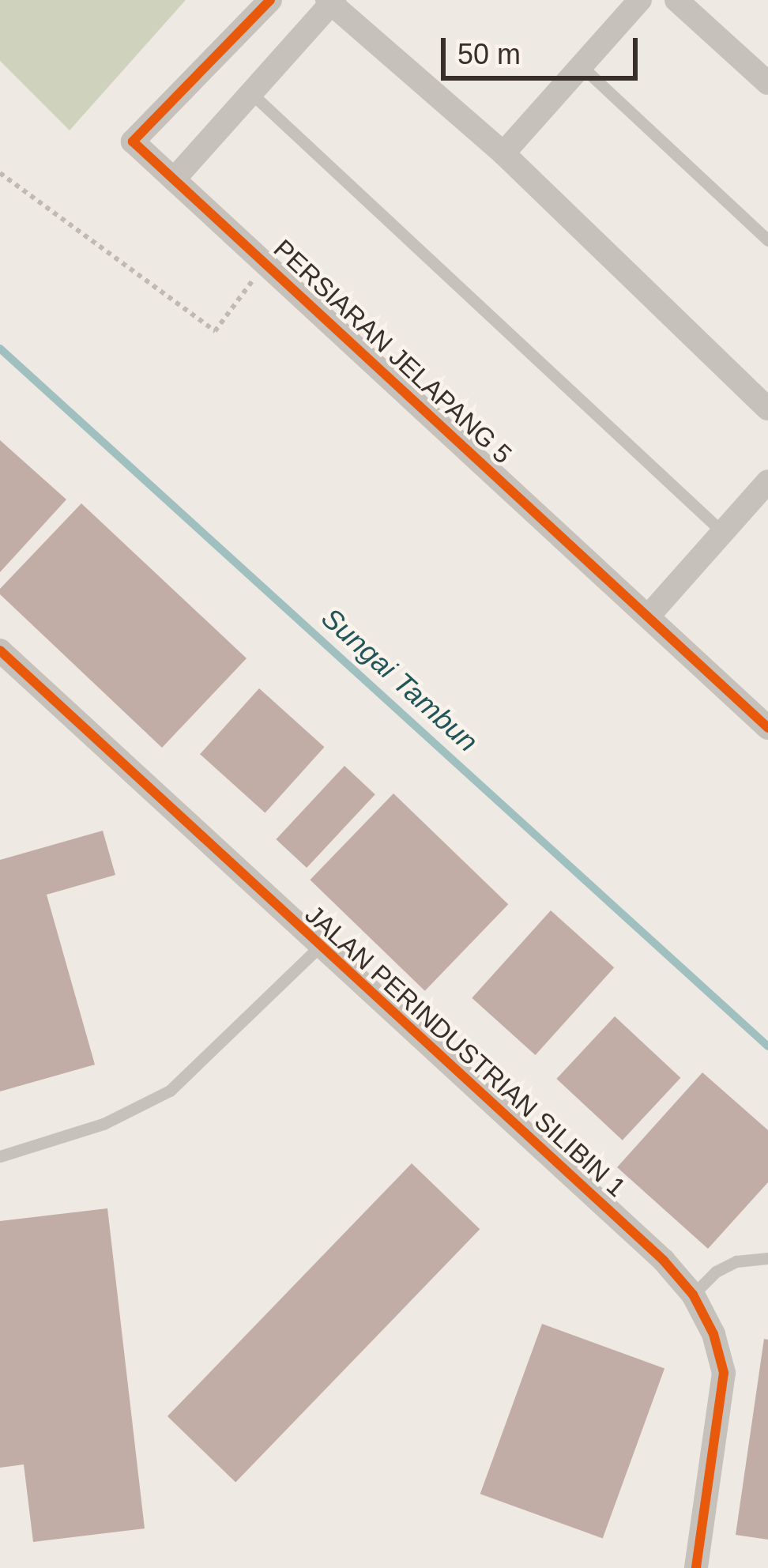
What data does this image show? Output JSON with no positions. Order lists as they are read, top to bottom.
{
  "streets": {
    "street": ["PERSIARAN JELAPANG 5", "JALAN PERINDUSTRIAN SILIBIN 1"]
  },
  "water": ["Sungai Tambun"],
  "scale_bar": "50 m"
}
